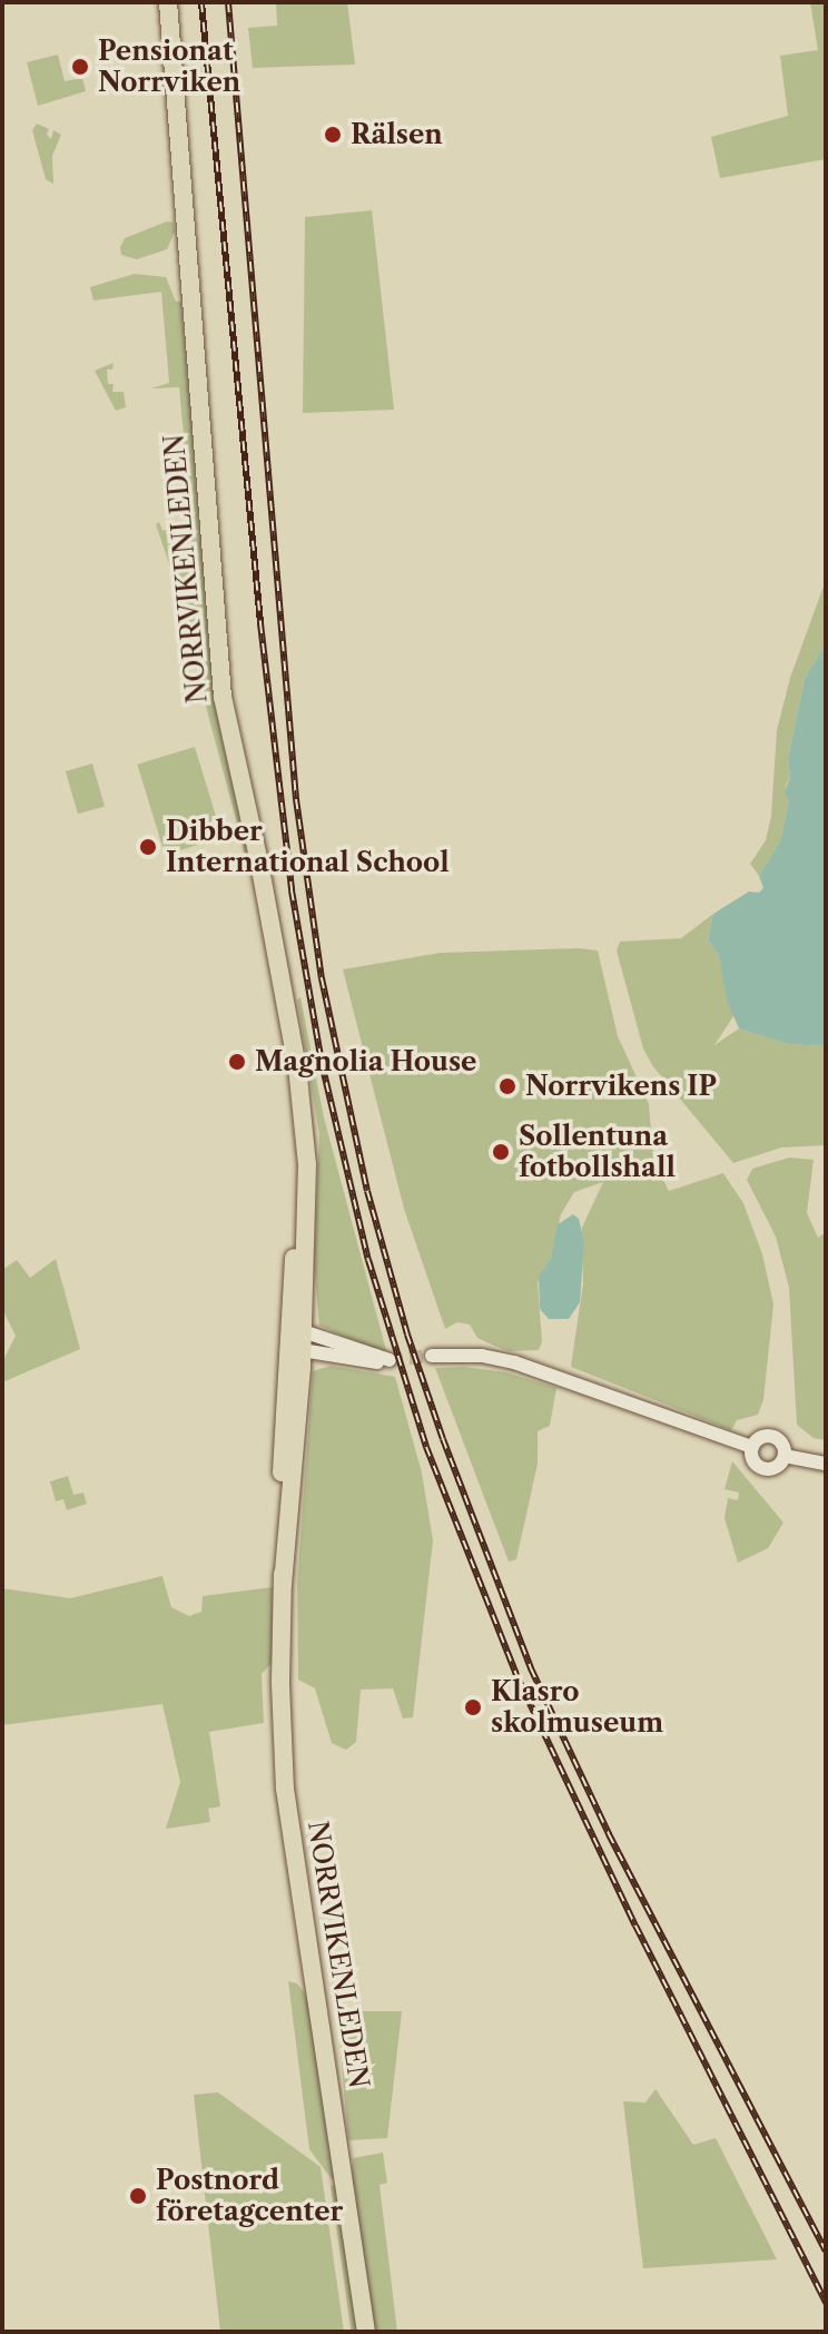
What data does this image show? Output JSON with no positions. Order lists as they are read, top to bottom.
{
  "streets": {
    "main road": ["NORRVIKENLEDEN"]
  },
  "places": [
    "Pensionat Norrviken",
    "Rälsen",
    "Dibber International School",
    "Magnolia House",
    "Norrvikens IP",
    "Sollentuna fotbollshall",
    "Klasro skolmuseum",
    "Postnord företagcenter"
  ]
}
